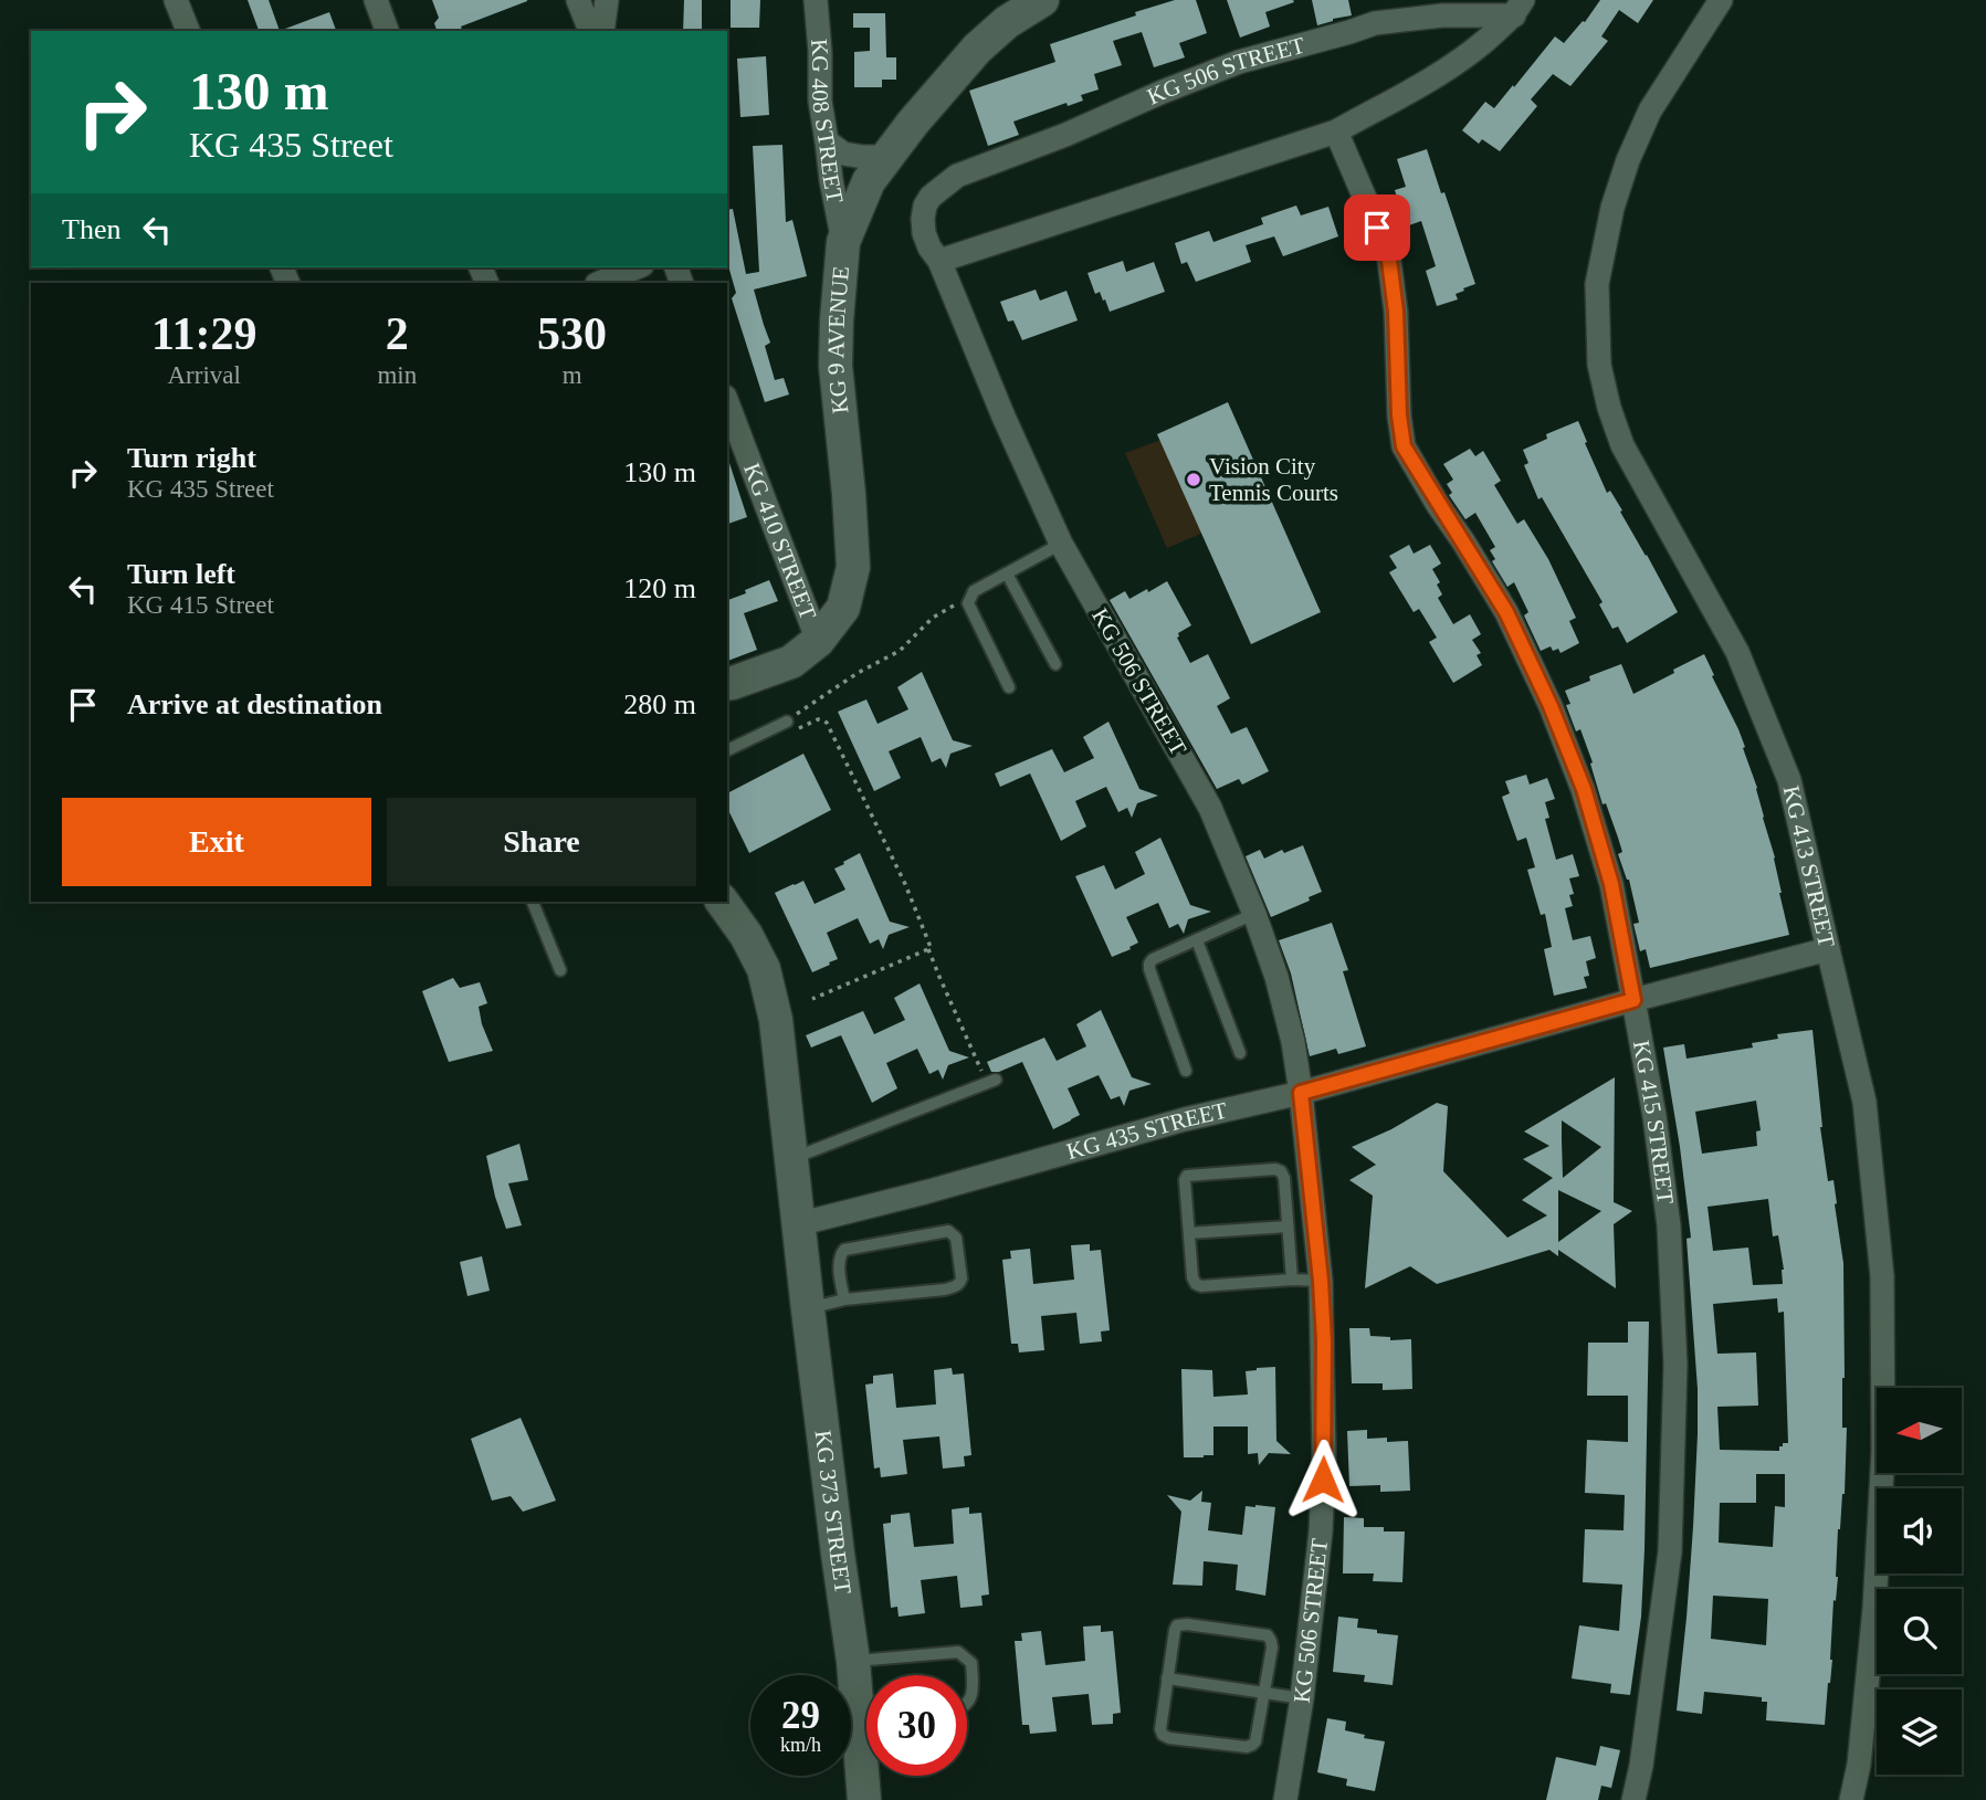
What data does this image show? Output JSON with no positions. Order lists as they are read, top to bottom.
{
  "streets": {
    "main road": ["KG 9 AVENUE", "KG 373 STREET"],
    "street": [
      "KG 506 STREET",
      "KG 408 STREET",
      "KG 410 STREET",
      "KG 413 STREET",
      "KG 415 STREET",
      "KG 435 STREET"
    ]
  },
  "crossings": [
    ["KG 506 STREET", "KG 435 STREET"],
    ["KG 408 STREET", "KG 9 AVENUE"],
    ["KG 9 AVENUE", "KG 410 STREET"],
    ["KG 413 STREET", "KG 435 STREET"],
    ["KG 415 STREET", "KG 435 STREET"],
    ["KG 435 STREET", "KG 373 STREET"]
  ],
  "places": ["Vision City Tennis Courts"],
  "north": "left",
  "page": {
    "turn": ["130 m", "KG 435 Street"],
    "then": "Then",
    "eta": [
      "11:29",
      "Arrival",
      "2",
      "min",
      "530",
      "m"
    ],
    "list": [
      {
        "name": "Turn right",
        "note": "KG 435 Street",
        "value": "130 m"
      },
      {
        "name": "Turn left",
        "note": "KG 415 Street",
        "value": "120 m"
      },
      {
        "name": "Arrive at destination",
        "value": "280 m"
      }
    ],
    "buttons": ["Exit", "Share"],
    "speed": "29 km/h",
    "limit": "30"
  }
}
